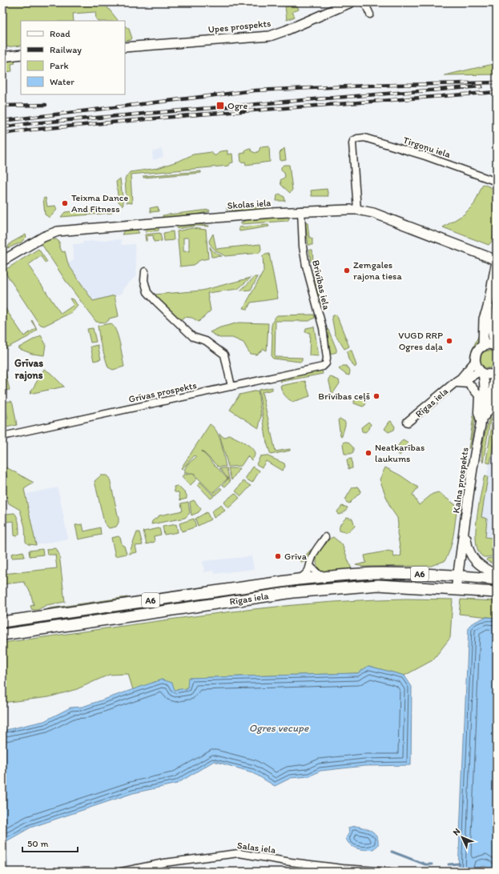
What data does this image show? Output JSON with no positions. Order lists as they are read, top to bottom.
{
  "streets": {
    "highway": ["Rīgas iela", "A6"],
    "main road": ["Upes prospekts", "Skolas iela", "Kalna prospekts"],
    "street": [
      "Tirgoņu iela",
      "Brīvības iela",
      "Grīvas prospekts",
      "Salas iela"
    ]
  },
  "crossings": [
    ["Tirgoņu iela", "Skolas iela"],
    ["Skolas iela", "Brīvības iela"],
    ["Brīvības iela", "Grīvas prospekts"],
    ["Rīgas iela", "Kalna prospekts"]
  ],
  "districts": ["Grīvas rajons"],
  "water": ["Ogres vecupe"],
  "places": {
    "transit": ["Ogre"],
    "other": [
      "Teixma Dance And Fitness",
      "Zemgales rajona tiesa",
      "VUGD RRP Ogres daļa",
      "Brīvības ceļš",
      "Neatkarības laukums",
      "Grīva"
    ]
  },
  "legend": [
    "Road",
    "Railway",
    "Park",
    "Water"
  ],
  "scale_bar": "50 m",
  "north": "top left"
}
